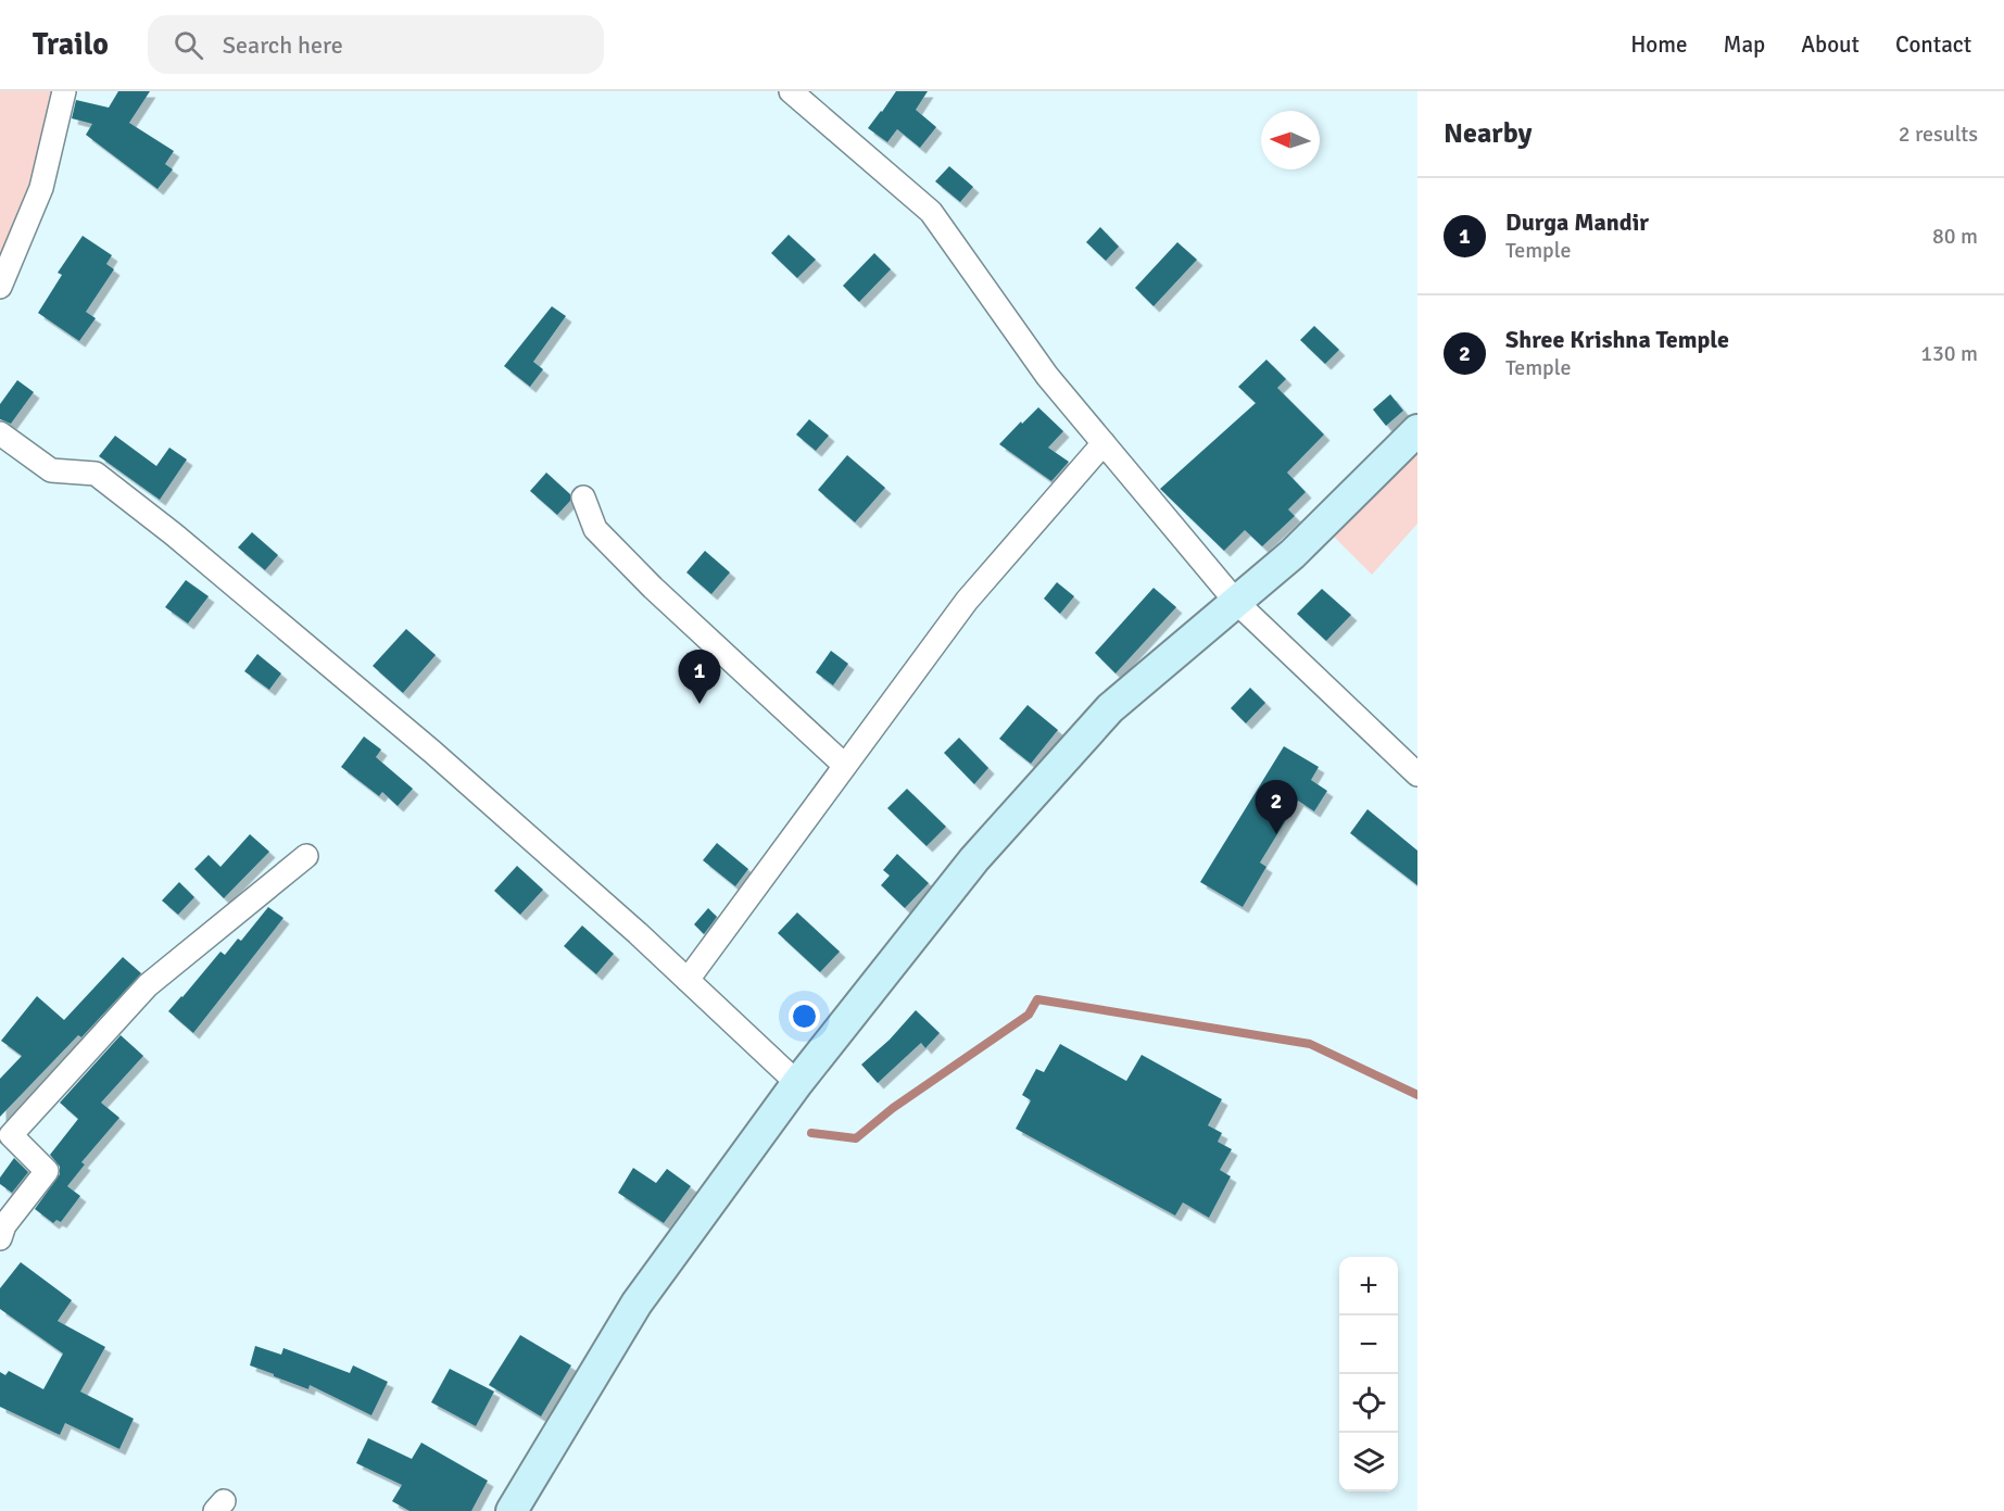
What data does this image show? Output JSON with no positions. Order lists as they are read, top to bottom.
{
  "north": "left",
  "page": {
    "header": "Trailo",
    "search": "Search here",
    "nav": [
      "Home",
      "Map",
      "About",
      "Contact"
    ],
    "heading": ["Nearby", "2 results"],
    "list": [
      {
        "mark": "1",
        "name": "Durga Mandir",
        "note": "Temple",
        "value": "80 m"
      },
      {
        "mark": "2",
        "name": "Shree Krishna Temple",
        "note": "Temple",
        "value": "130 m"
      }
    ],
    "pins": ["1", "2"],
    "map_buttons": ["+", "−"]
  }
}
